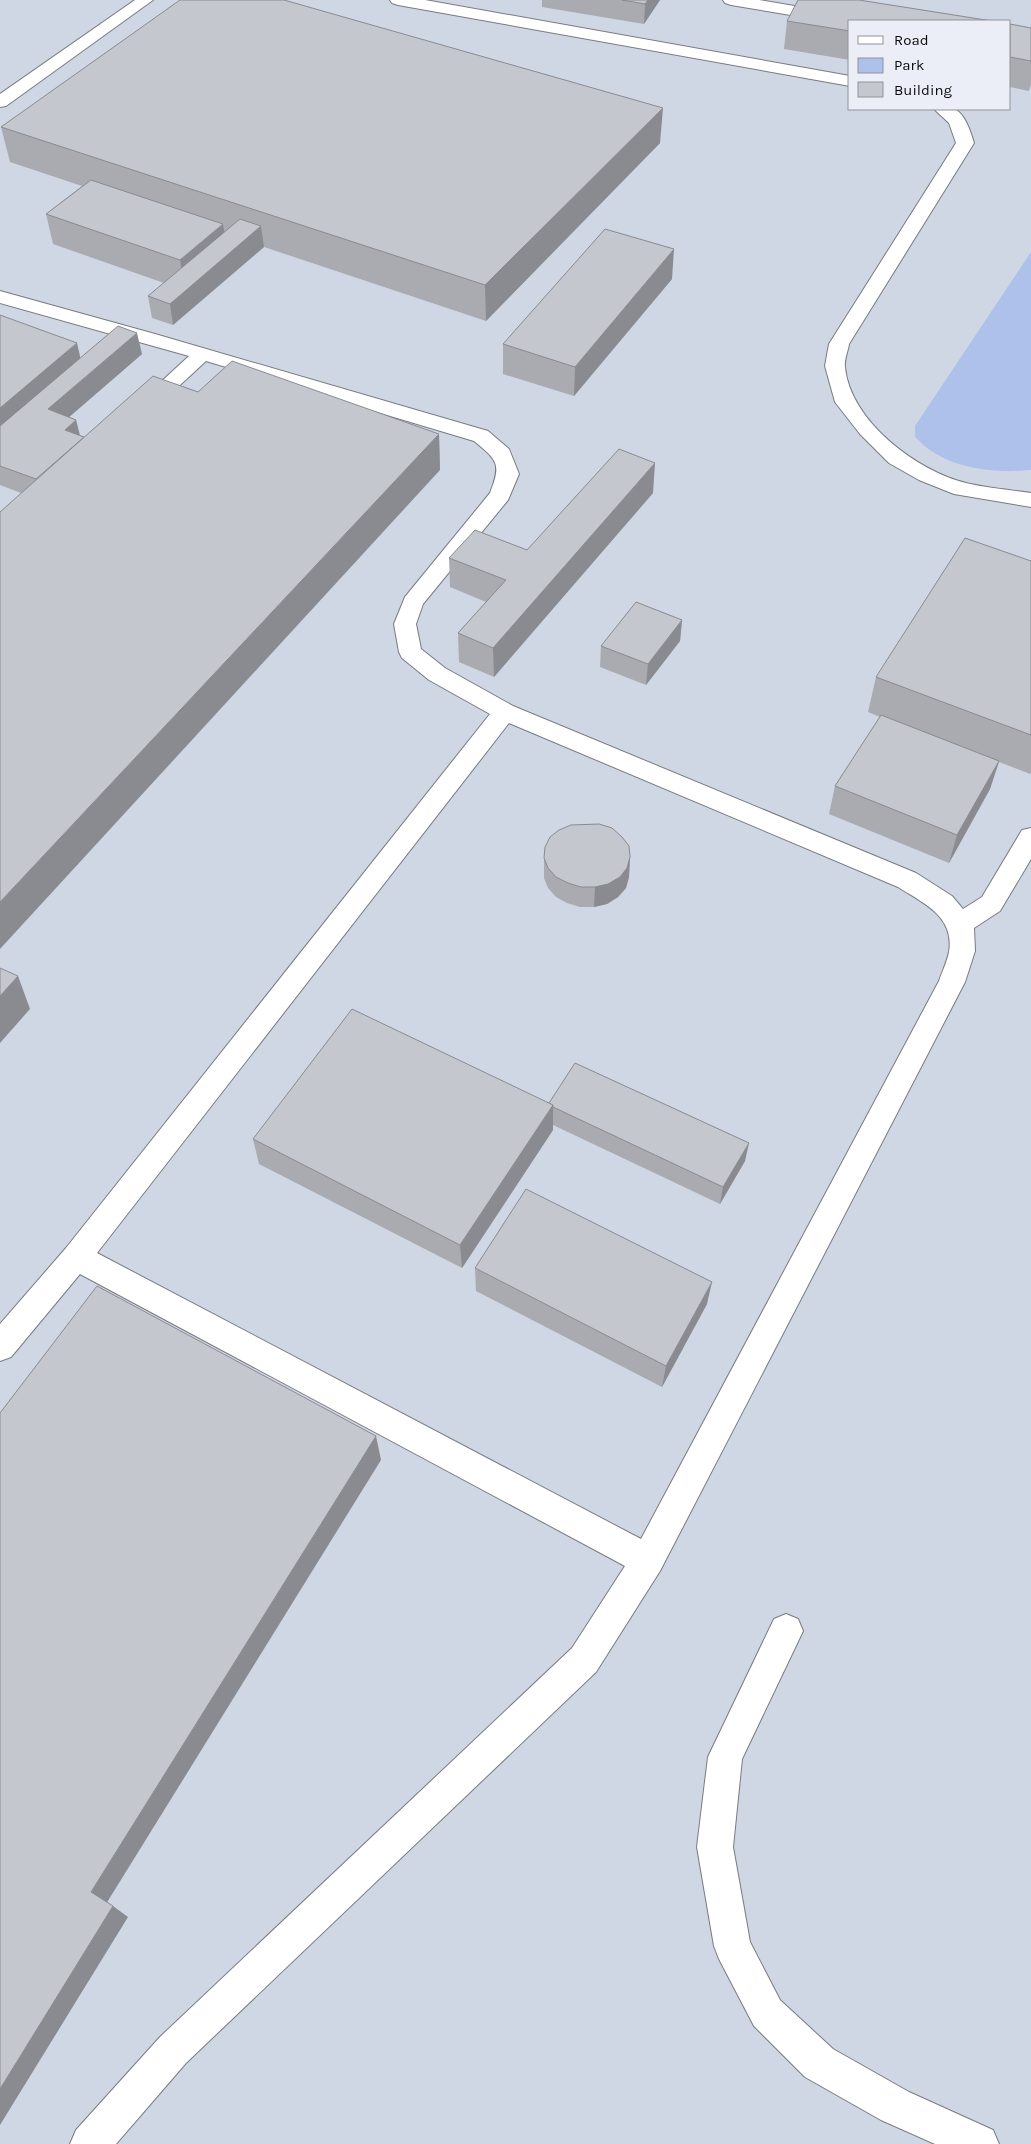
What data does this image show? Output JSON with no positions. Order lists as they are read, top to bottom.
{
  "legend": ["Road", "Park", "Building"]
}
